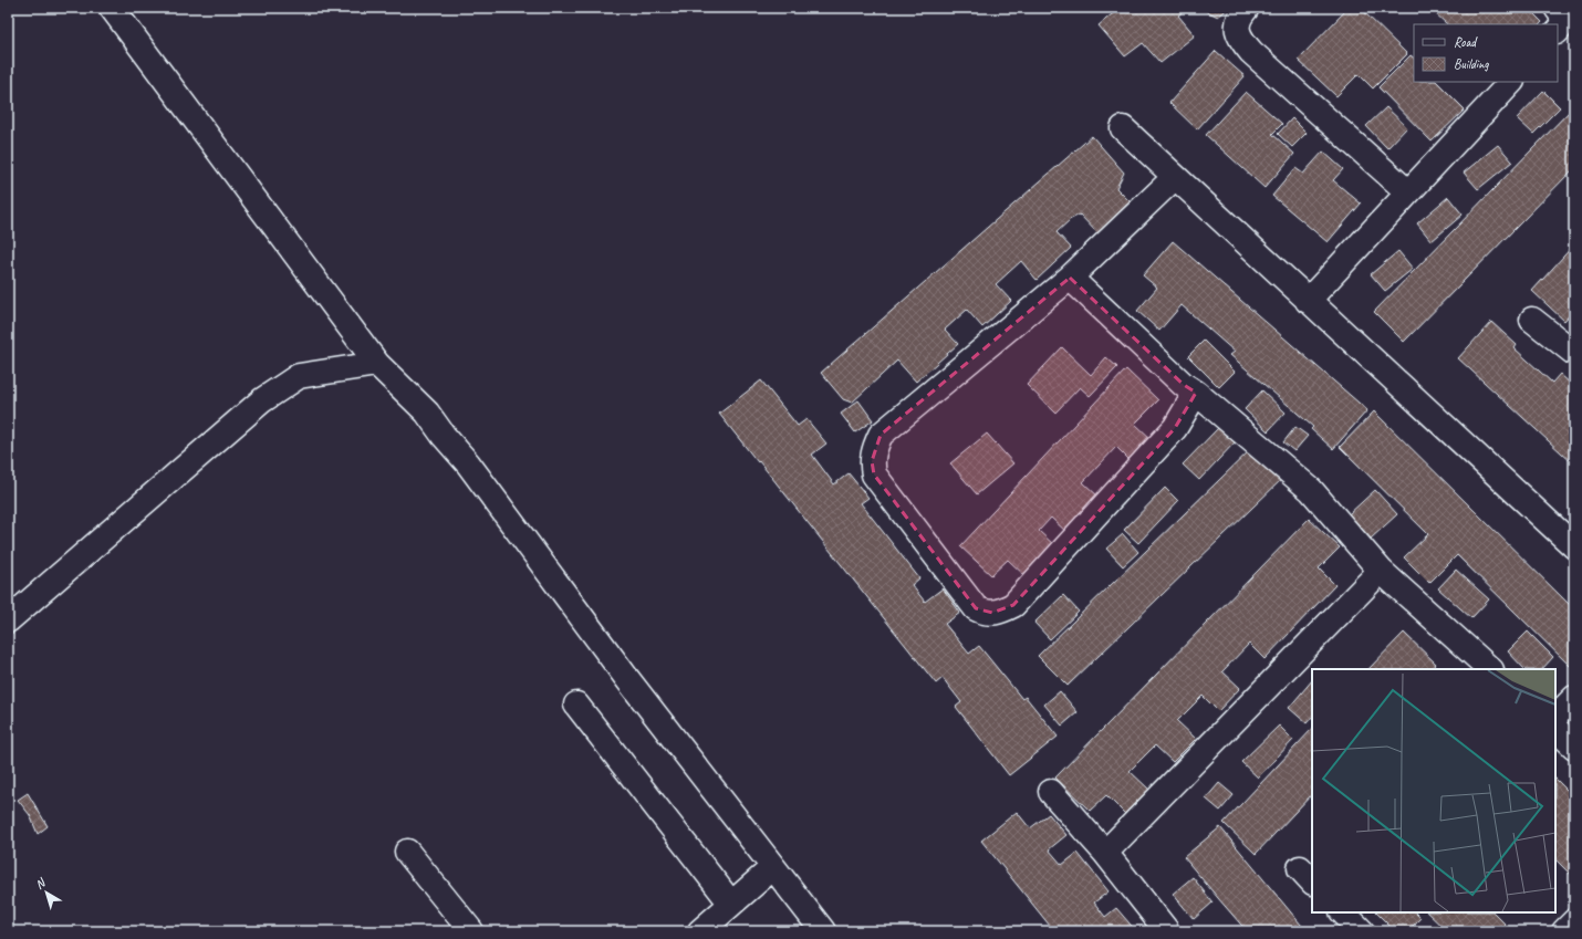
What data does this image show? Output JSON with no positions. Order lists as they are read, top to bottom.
{
  "legend": ["Road", "Building"],
  "north": "top left"
}
